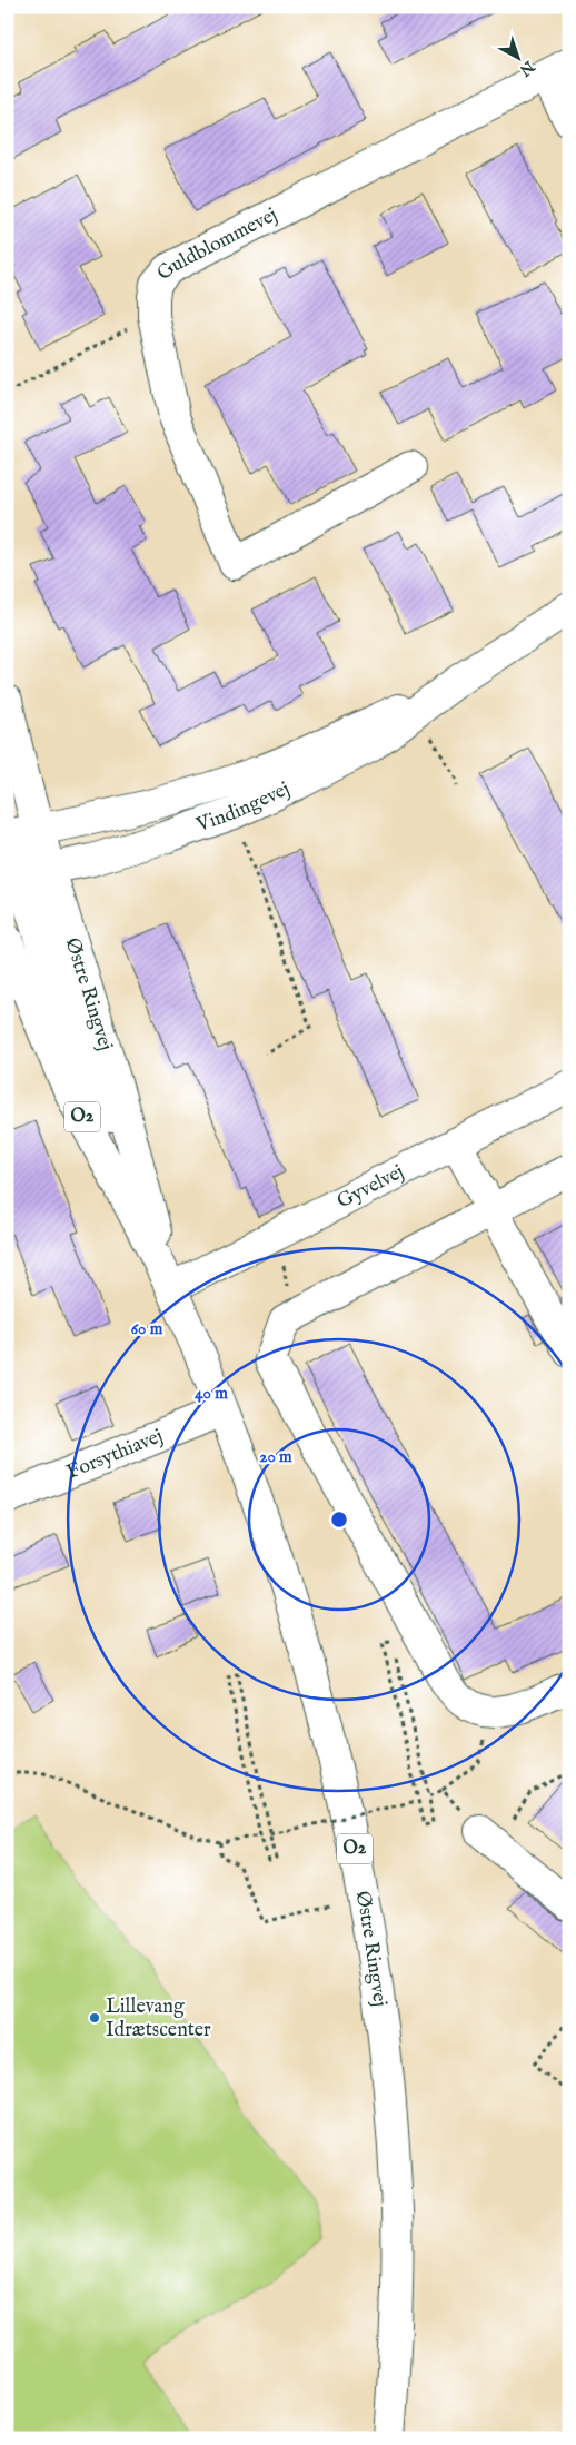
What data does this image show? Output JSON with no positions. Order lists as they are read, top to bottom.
{
  "streets": {
    "street": [
      "Guldblommevej",
      "Vindingevej",
      "Østre Ringvej",
      "O2",
      "Gyvelvej",
      "Forsythiavej"
    ]
  },
  "crossings": [
    ["Vindingevej", "Østre Ringvej"],
    ["Østre Ringvej", "Gyvelvej"],
    ["Østre Ringvej", "Forsythiavej"]
  ],
  "places": ["Lillevang Idrætscenter"],
  "north": "bottom right",
  "rings": ["60 m", "40 m", "20 m"]
}
